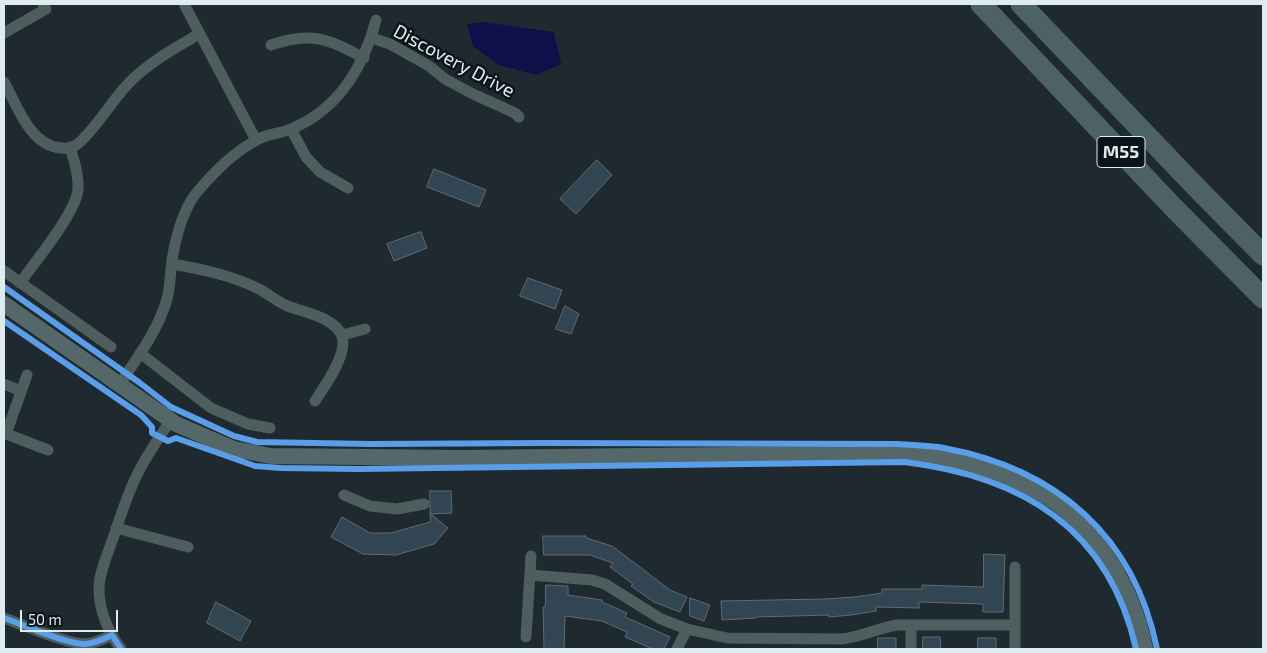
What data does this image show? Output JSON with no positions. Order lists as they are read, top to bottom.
{
  "streets": {
    "highway": ["M55"],
    "street": ["Discovery Drive"]
  },
  "scale_bar": "50 m"
}
